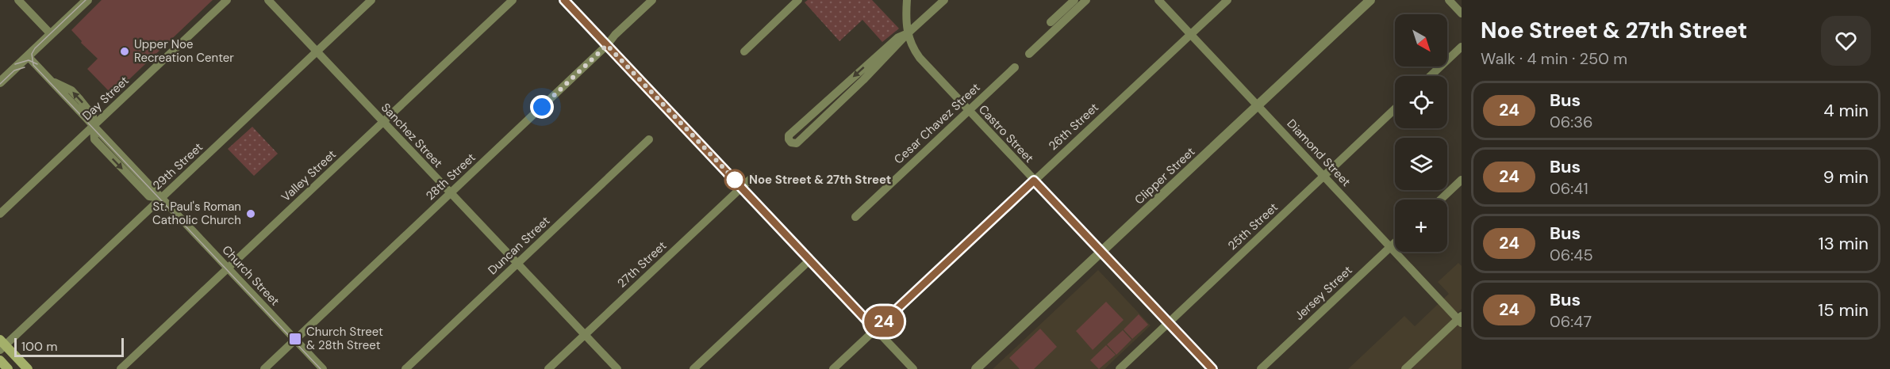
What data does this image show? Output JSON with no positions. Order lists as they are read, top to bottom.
{
  "streets": {
    "street": [
      "Day Street",
      "Cesar Chavez Street",
      "26th Street",
      "Castro Street",
      "Sanchez Street",
      "Diamond Street",
      "29th Street",
      "Valley Street",
      "Clipper Street",
      "28th Street",
      "25th Street",
      "Duncan Street",
      "27th Street",
      "Church Street",
      "Jersey Street"
    ]
  },
  "crossings": [
    ["Day Street", "Church Street"],
    ["Cesar Chavez Street", "Castro Street"],
    ["26th Street", "Castro Street"],
    ["26th Street", "Diamond Street"],
    ["Castro Street", "Clipper Street"],
    ["Castro Street", "25th Street"],
    ["Sanchez Street", "29th Street"],
    ["Sanchez Street", "Valley Street"],
    ["Sanchez Street", "28th Street"],
    ["Sanchez Street", "Duncan Street"],
    ["Sanchez Street", "27th Street"],
    ["Diamond Street", "Clipper Street"],
    ["Diamond Street", "25th Street"],
    ["Diamond Street", "Jersey Street"],
    ["29th Street", "Church Street"],
    ["Valley Street", "Church Street"],
    ["28th Street", "Church Street"]
  ],
  "places": {
    "other": ["Upper Noe Recreation Center", "Noe Street & 27th Street", "St. Paul's Roman Catholic Church"],
    "transit": ["Church Street & 28th Street"]
  },
  "lines": ["bus line 24"],
  "scale_bar": "100 m",
  "north": "bottom right",
  "page": {
    "on_map": "24",
    "heading": ["Noe Street & 27th Street", "Walk · 4 min · 250 m"],
    "map_buttons": "+",
    "list": [
      {
        "mark": "24",
        "name": "Bus",
        "note": "06:36",
        "value": "4 min"
      },
      {
        "mark": "24",
        "name": "Bus",
        "note": "06:41",
        "value": "9 min"
      },
      {
        "mark": "24",
        "name": "Bus",
        "note": "06:45",
        "value": "13 min"
      },
      {
        "mark": "24",
        "name": "Bus",
        "note": "06:47",
        "value": "15 min"
      }
    ],
    "scale": "100 m"
  }
}
